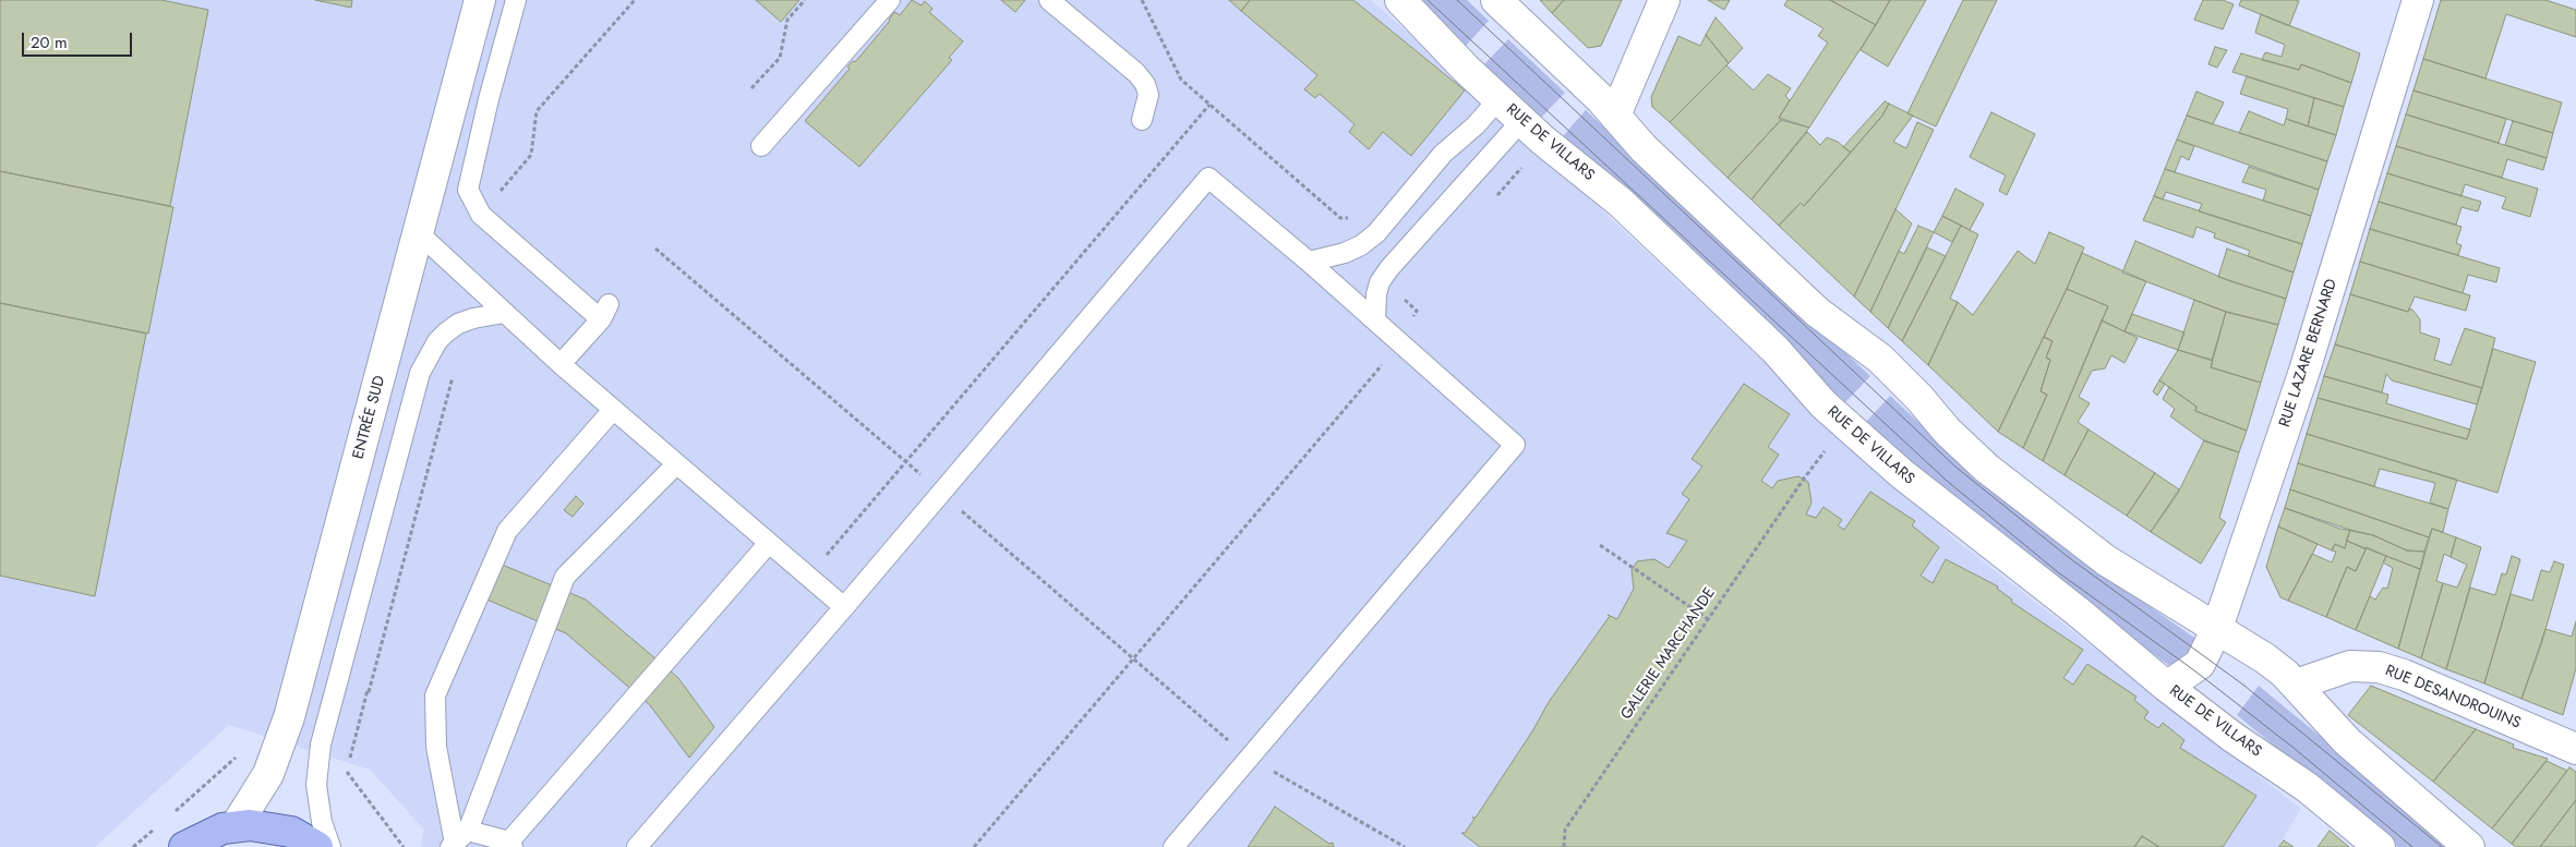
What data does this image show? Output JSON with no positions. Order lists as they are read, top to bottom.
{
  "streets": {
    "street": [
      "RUE DE VILLARS",
      "RUE LAZARE BERNARD",
      "ENTRÉE SUD",
      "RUE DESANDROUINS"
    ],
    "path": ["GALERIE MARCHANDE"]
  },
  "crossings": [
    ["RUE DE VILLARS", "RUE LAZARE BERNARD"]
  ],
  "scale_bar": "20 m"
}
